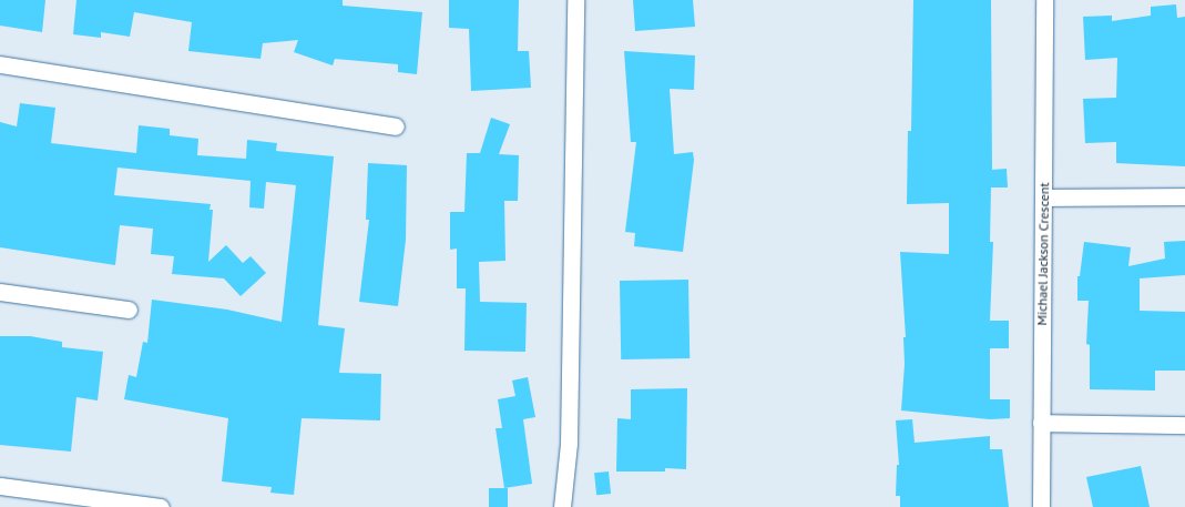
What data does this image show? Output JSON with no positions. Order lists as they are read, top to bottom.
{
  "streets": {
    "street": ["Michael Jackson Crescent"]
  }
}
